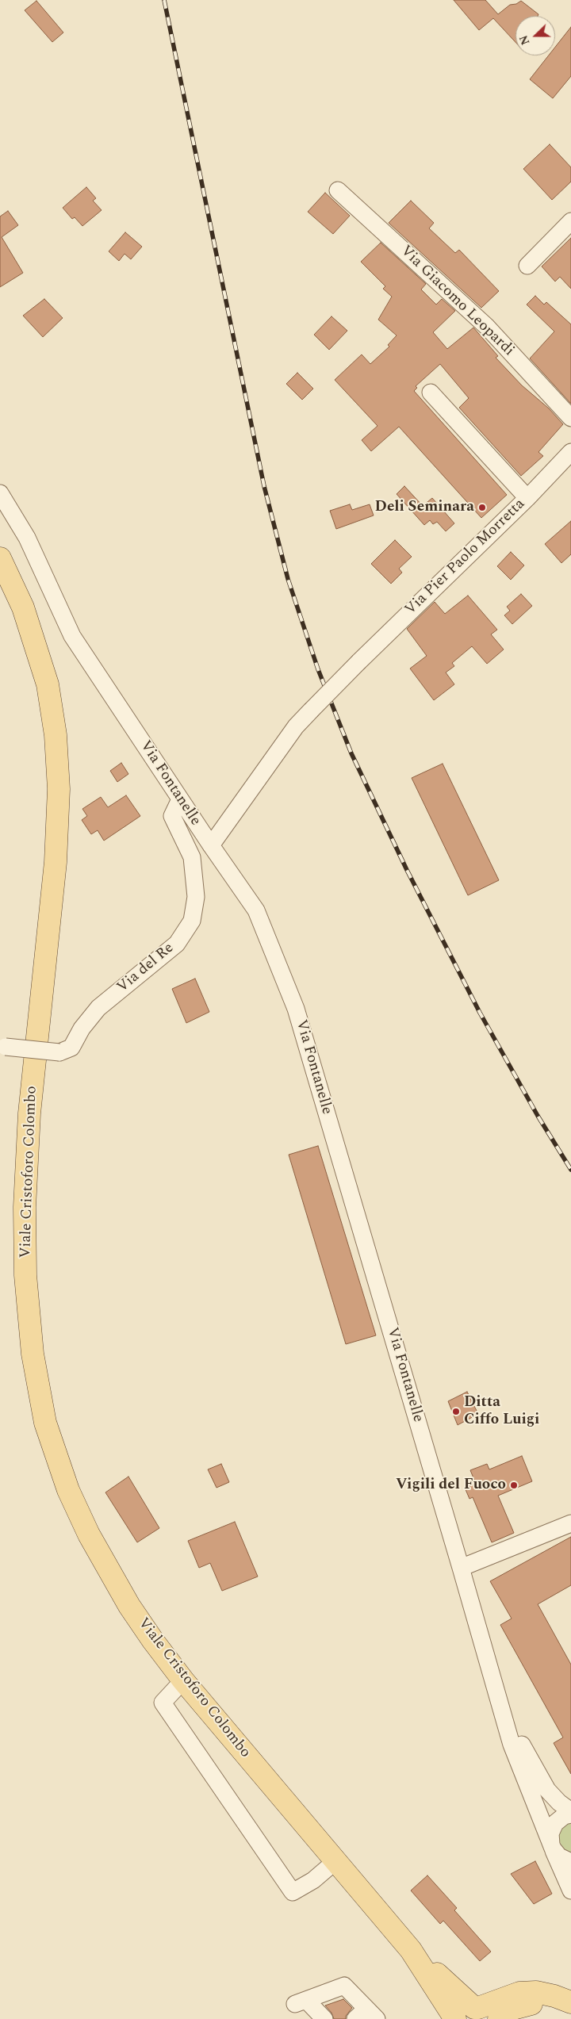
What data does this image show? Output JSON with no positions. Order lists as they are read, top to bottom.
{
  "streets": {
    "main road": ["Viale Cristoforo Colombo"],
    "street": [
      "Via Giacomo Leopardi",
      "Via Pier Paolo Morretta",
      "Via Fontanelle",
      "Via del Re"
    ]
  },
  "crossings": [
    ["Via Pier Paolo Morretta", "Via Fontanelle"],
    ["Via Fontanelle", "Via del Re"]
  ],
  "places": ["Deli Seminara", "Ditta Ciffo Luigi", "Vigili del Fuoco"],
  "north": "left"
}
